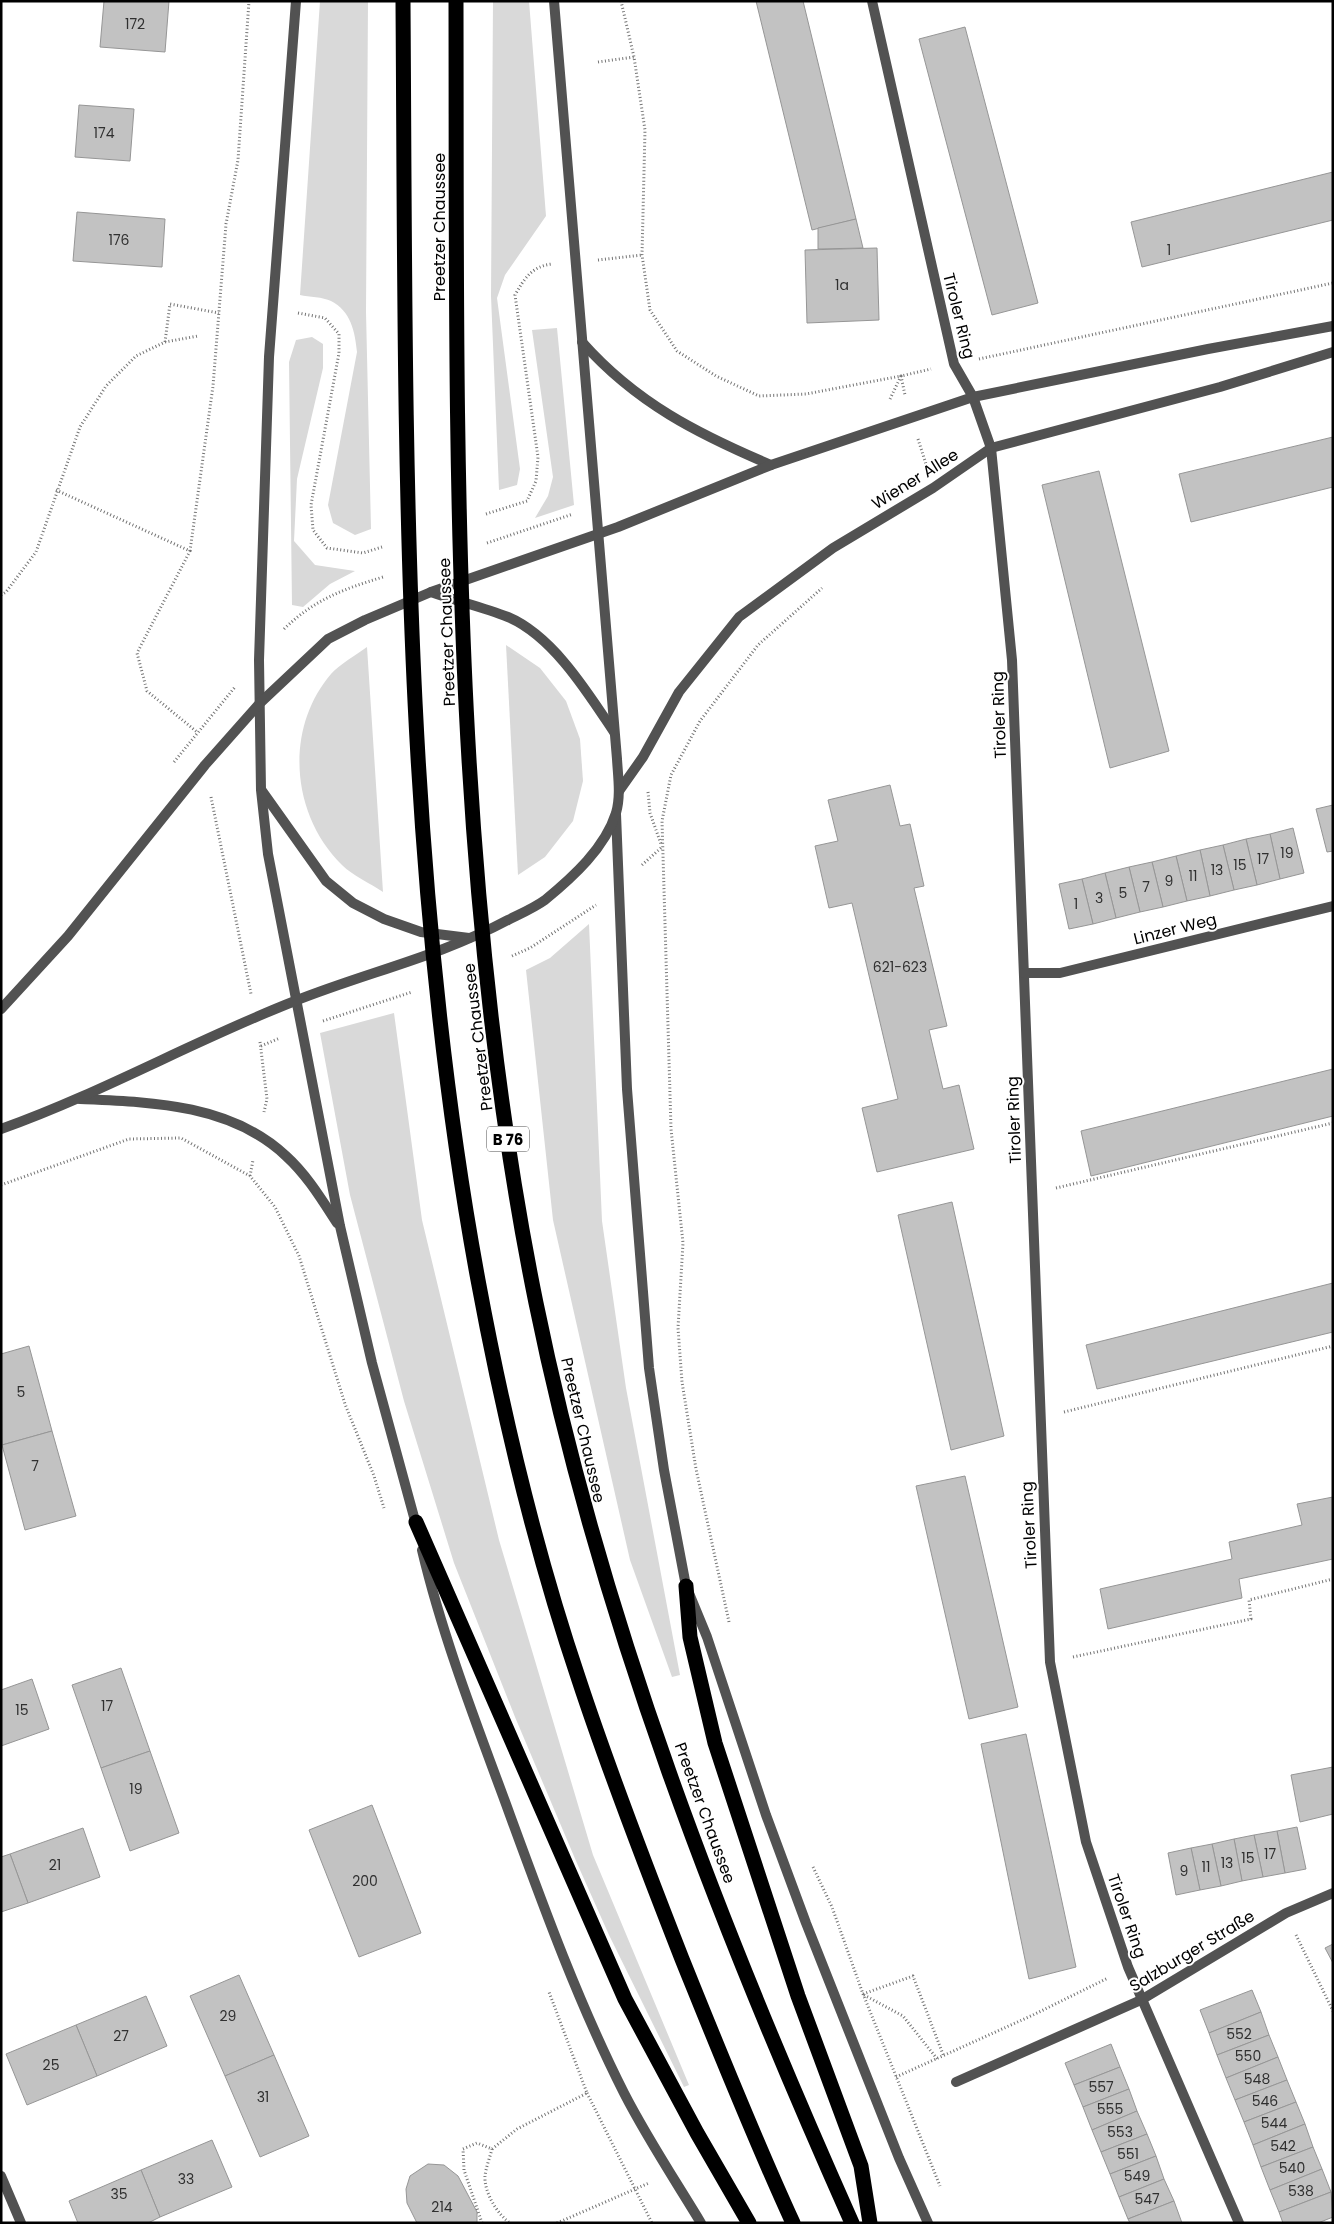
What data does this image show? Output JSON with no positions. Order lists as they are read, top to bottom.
{
  "streets": {
    "highway": ["Preetzer Chaussee", "B 76"],
    "street": [
      "Tiroler Ring",
      "Wiener Allee",
      "Linzer Weg",
      "Salzburger Straße"
    ]
  },
  "crossings": [
    ["Tiroler Ring", "Wiener Allee"],
    ["Tiroler Ring", "Linzer Weg"],
    ["Tiroler Ring", "Salzburger Straße"]
  ],
  "house_numbers": [
    "172",
    "174",
    "176",
    "1",
    "1a",
    "19",
    "17",
    "15",
    "13",
    "11",
    "9",
    "7",
    "5",
    "3",
    "1",
    "621-623",
    "5",
    "7",
    "17",
    "15",
    "19",
    "17",
    "15",
    "13",
    "21",
    "11",
    "9",
    "200",
    "29",
    "552",
    "27",
    "550",
    "25",
    "548",
    "557",
    "31",
    "546",
    "555",
    "544",
    "553",
    "542",
    "551",
    "540",
    "549",
    "33",
    "538",
    "35",
    "547",
    "214"
  ]
}
